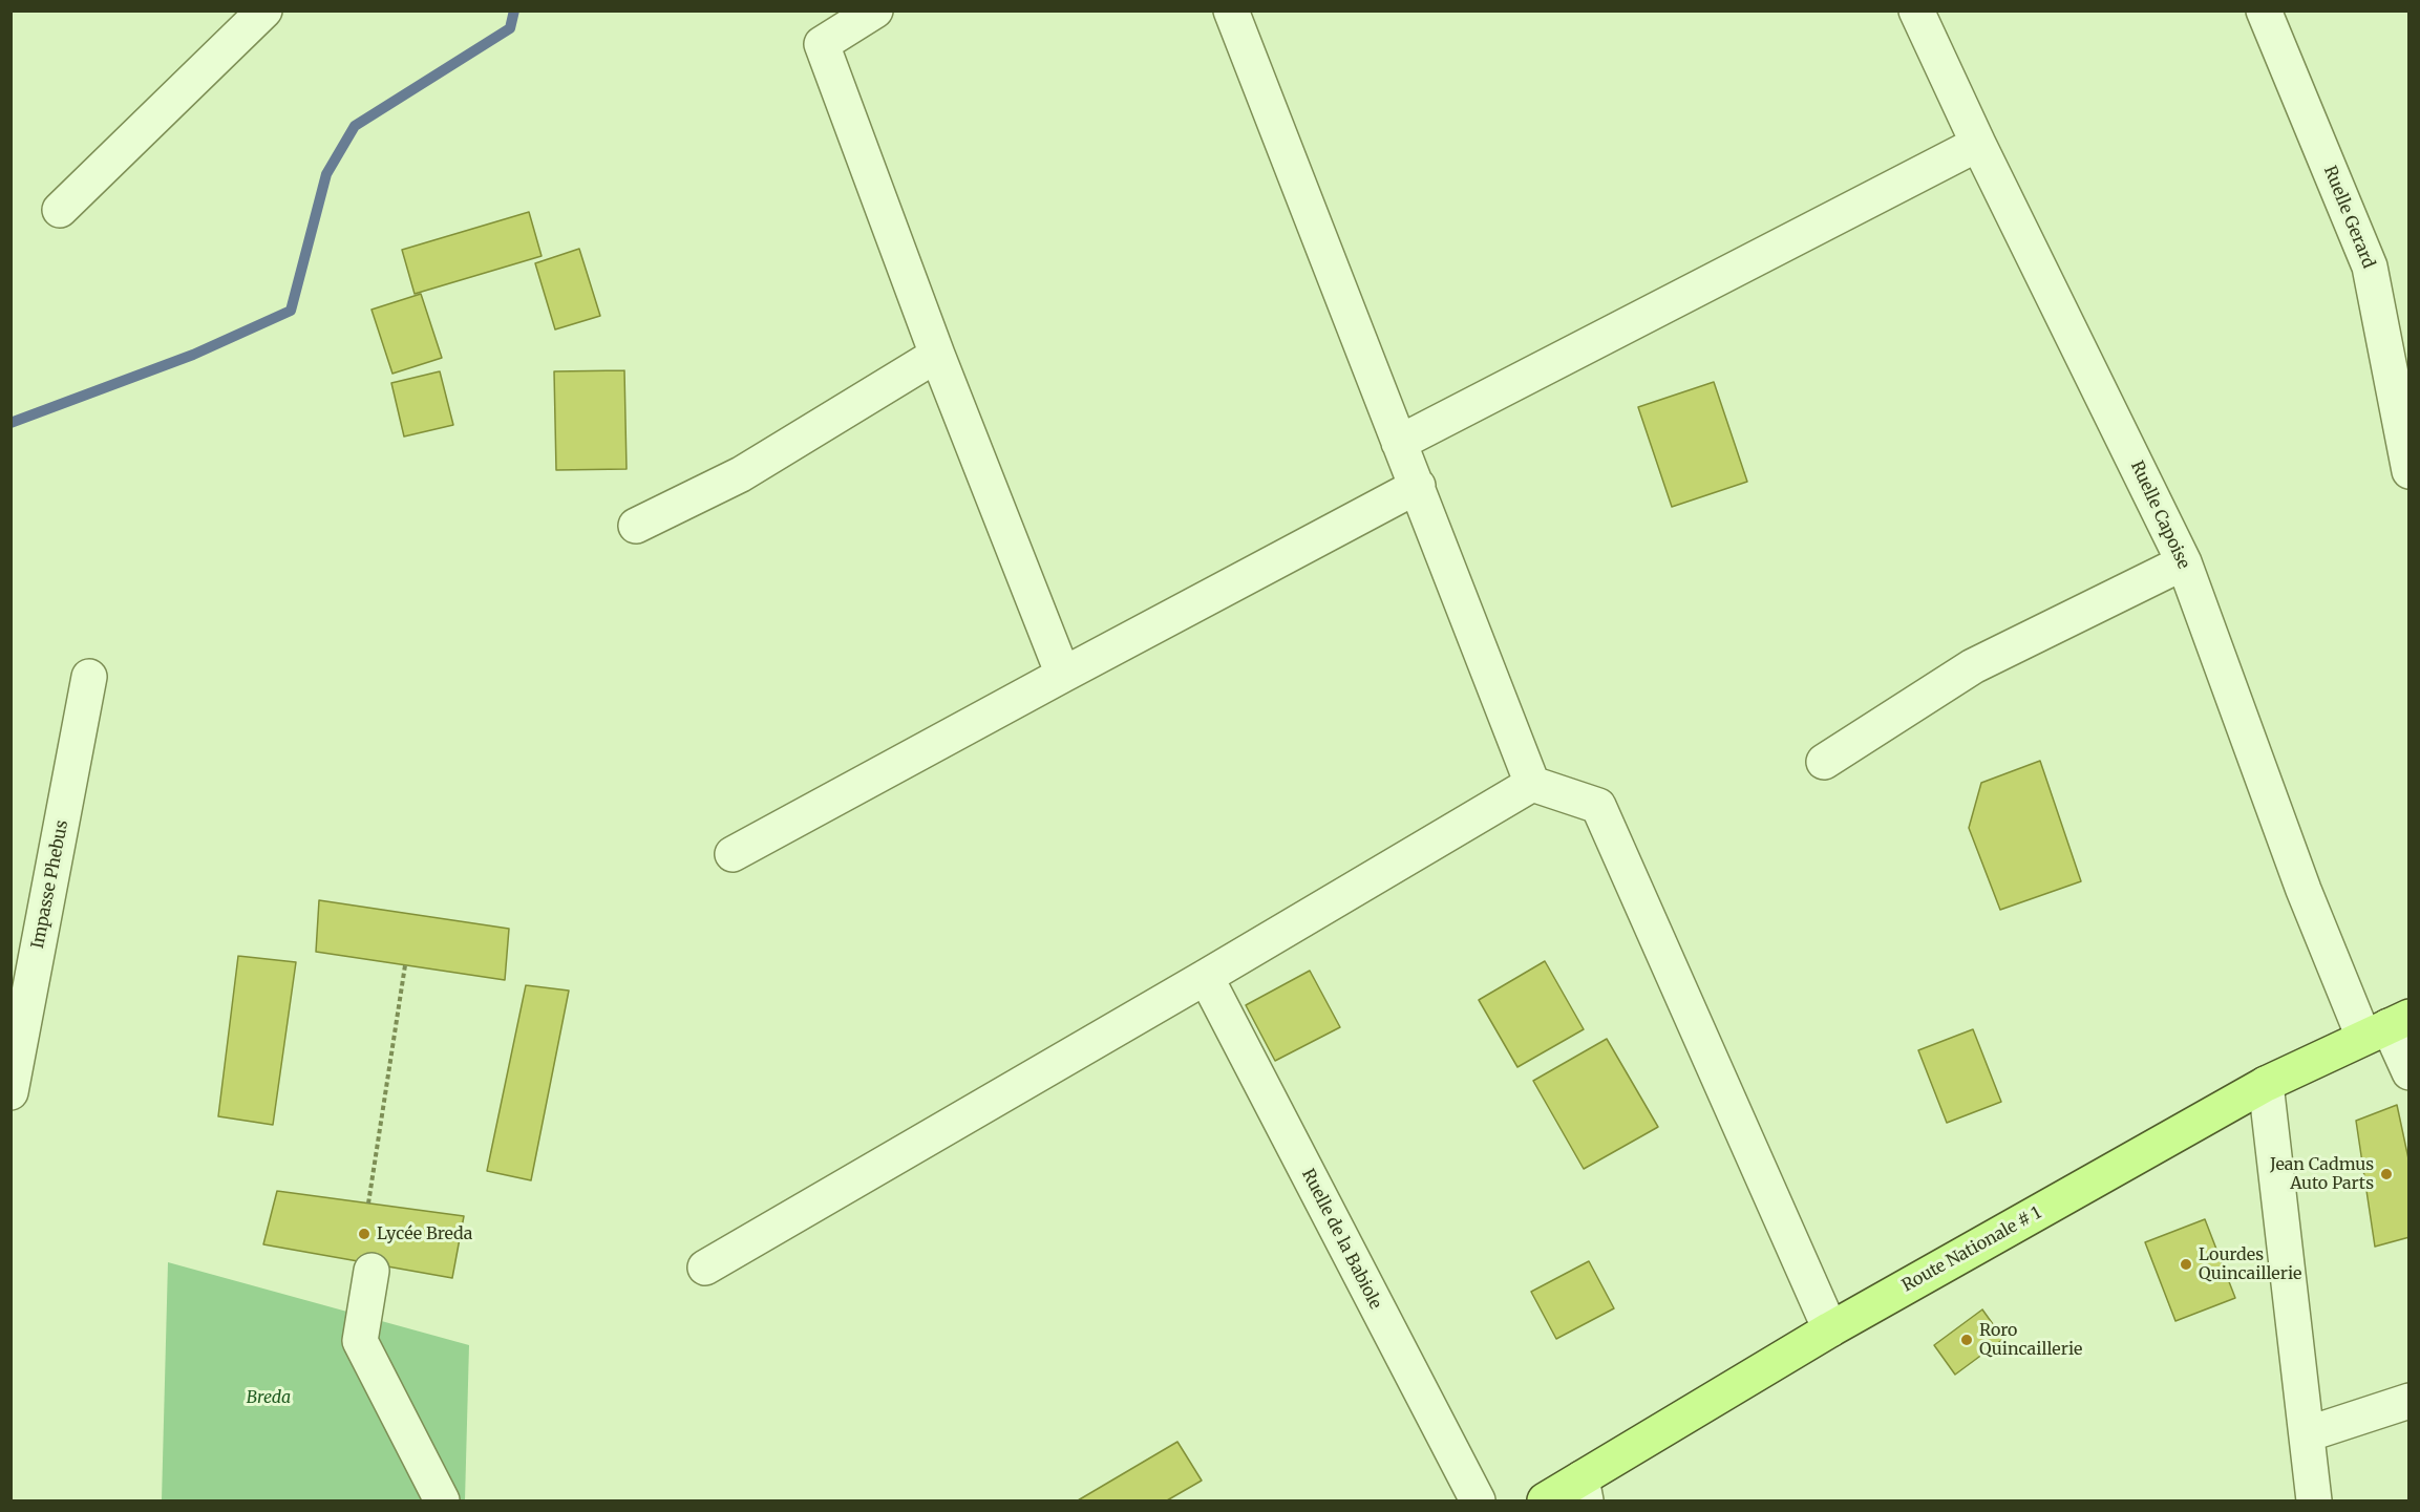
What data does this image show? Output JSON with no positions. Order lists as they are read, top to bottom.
{
  "streets": {
    "main road": ["Route Nationale # 1"],
    "street": [
      "Ruelle Gerard",
      "Ruelle Capoise",
      "Impasse Phebus",
      "Ruelle de la Babiole"
    ]
  },
  "crossings": [
    ["Ruelle Capoise", "Route Nationale # 1"]
  ],
  "parks": ["Breda"],
  "places": [
    "Jean Cadmus Auto Parts",
    "Lycée Breda",
    "Lourdes Quincaillerie",
    "Roro Quincaillerie"
  ]
}
